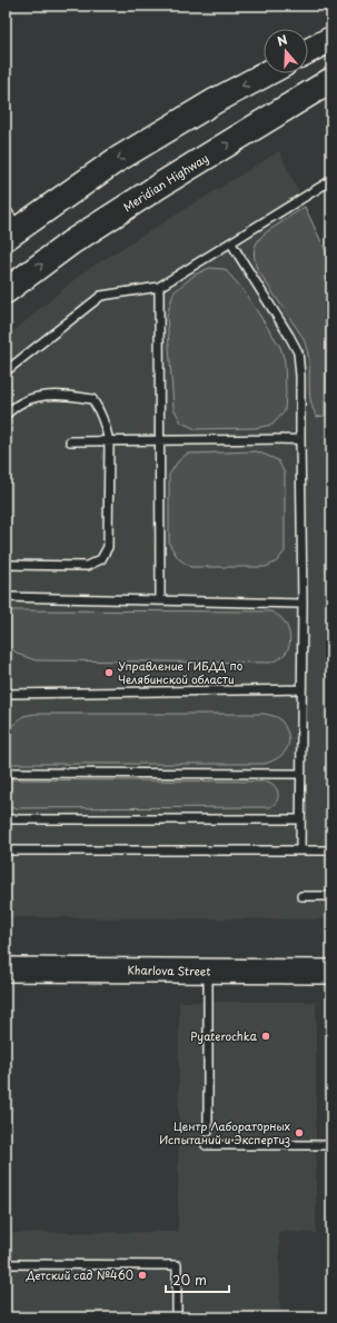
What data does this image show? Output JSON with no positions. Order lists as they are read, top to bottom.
{
  "streets": {
    "main road": ["Meridian Highway"],
    "street": ["Kharlova Street"]
  },
  "places": [
    "Управление ГИБДД по Челябинской области",
    "Pyaterochka",
    "Центр Лабораторных Испытаний и Экспертиз",
    "Детский сад №460"
  ],
  "scale_bar": "20 m",
  "north": "top"
}
